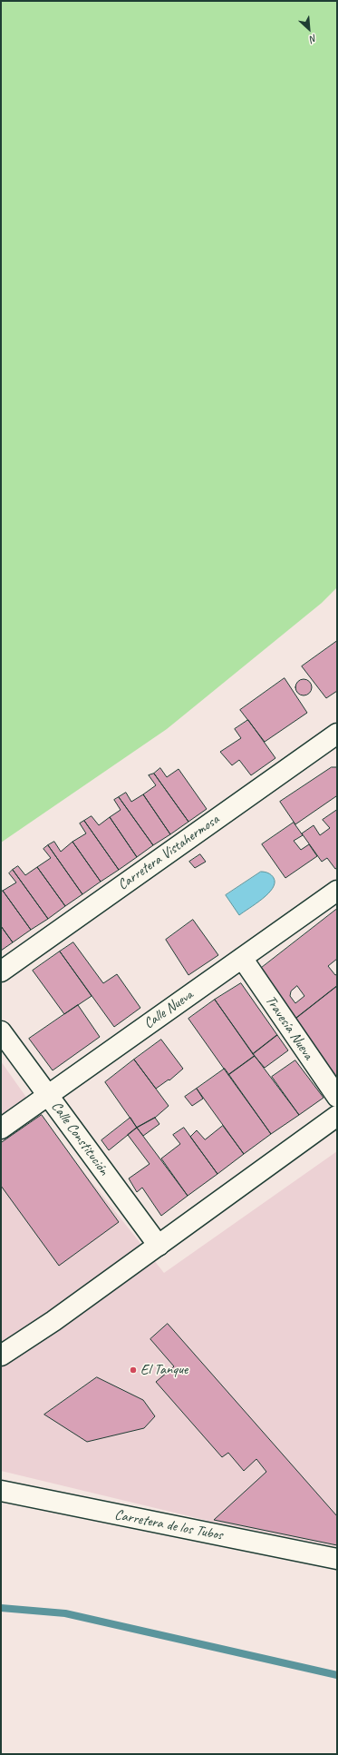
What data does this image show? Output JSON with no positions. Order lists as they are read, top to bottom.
{
  "streets": {
    "street": [
      "Carretera Vistahermosa",
      "Calle Nueva",
      "Travesía Nueva",
      "Calle Constitución",
      "Carretera de los Tubos"
    ]
  },
  "crossings": [
    ["Calle Nueva", "Travesía Nueva"],
    ["Calle Nueva", "Calle Constitución"]
  ],
  "places": ["El Tanque"],
  "north": "bottom right"
}
